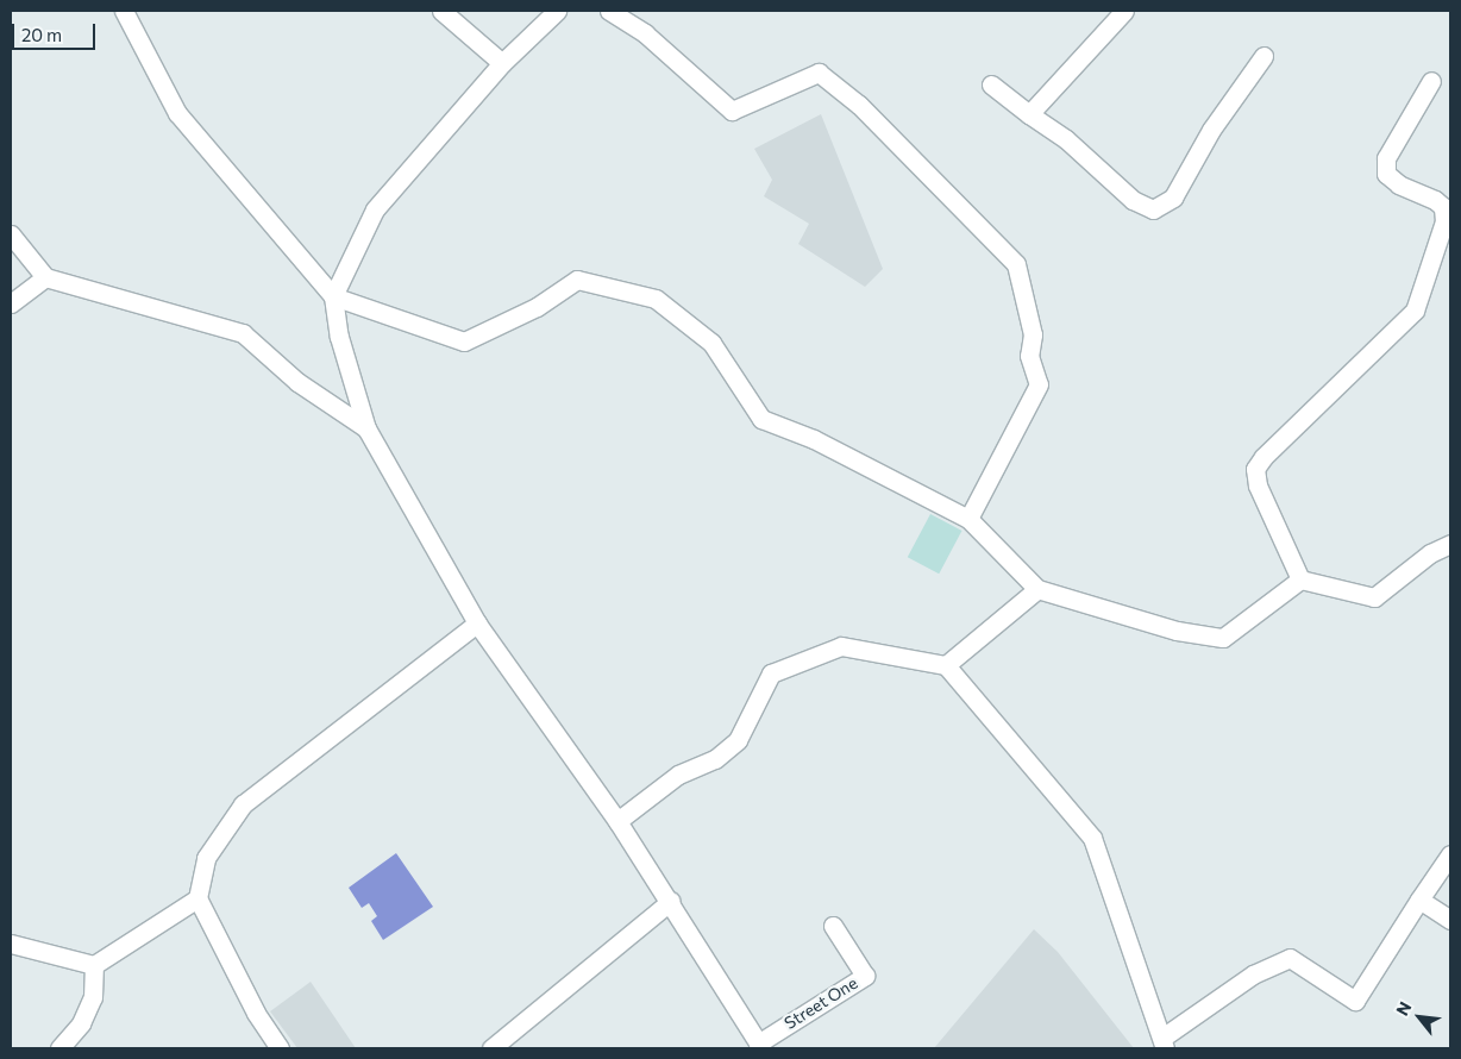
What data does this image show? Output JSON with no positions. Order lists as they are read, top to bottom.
{
  "streets": {
    "street": ["Street One"]
  },
  "scale_bar": "20 m",
  "north": "top left"
}
